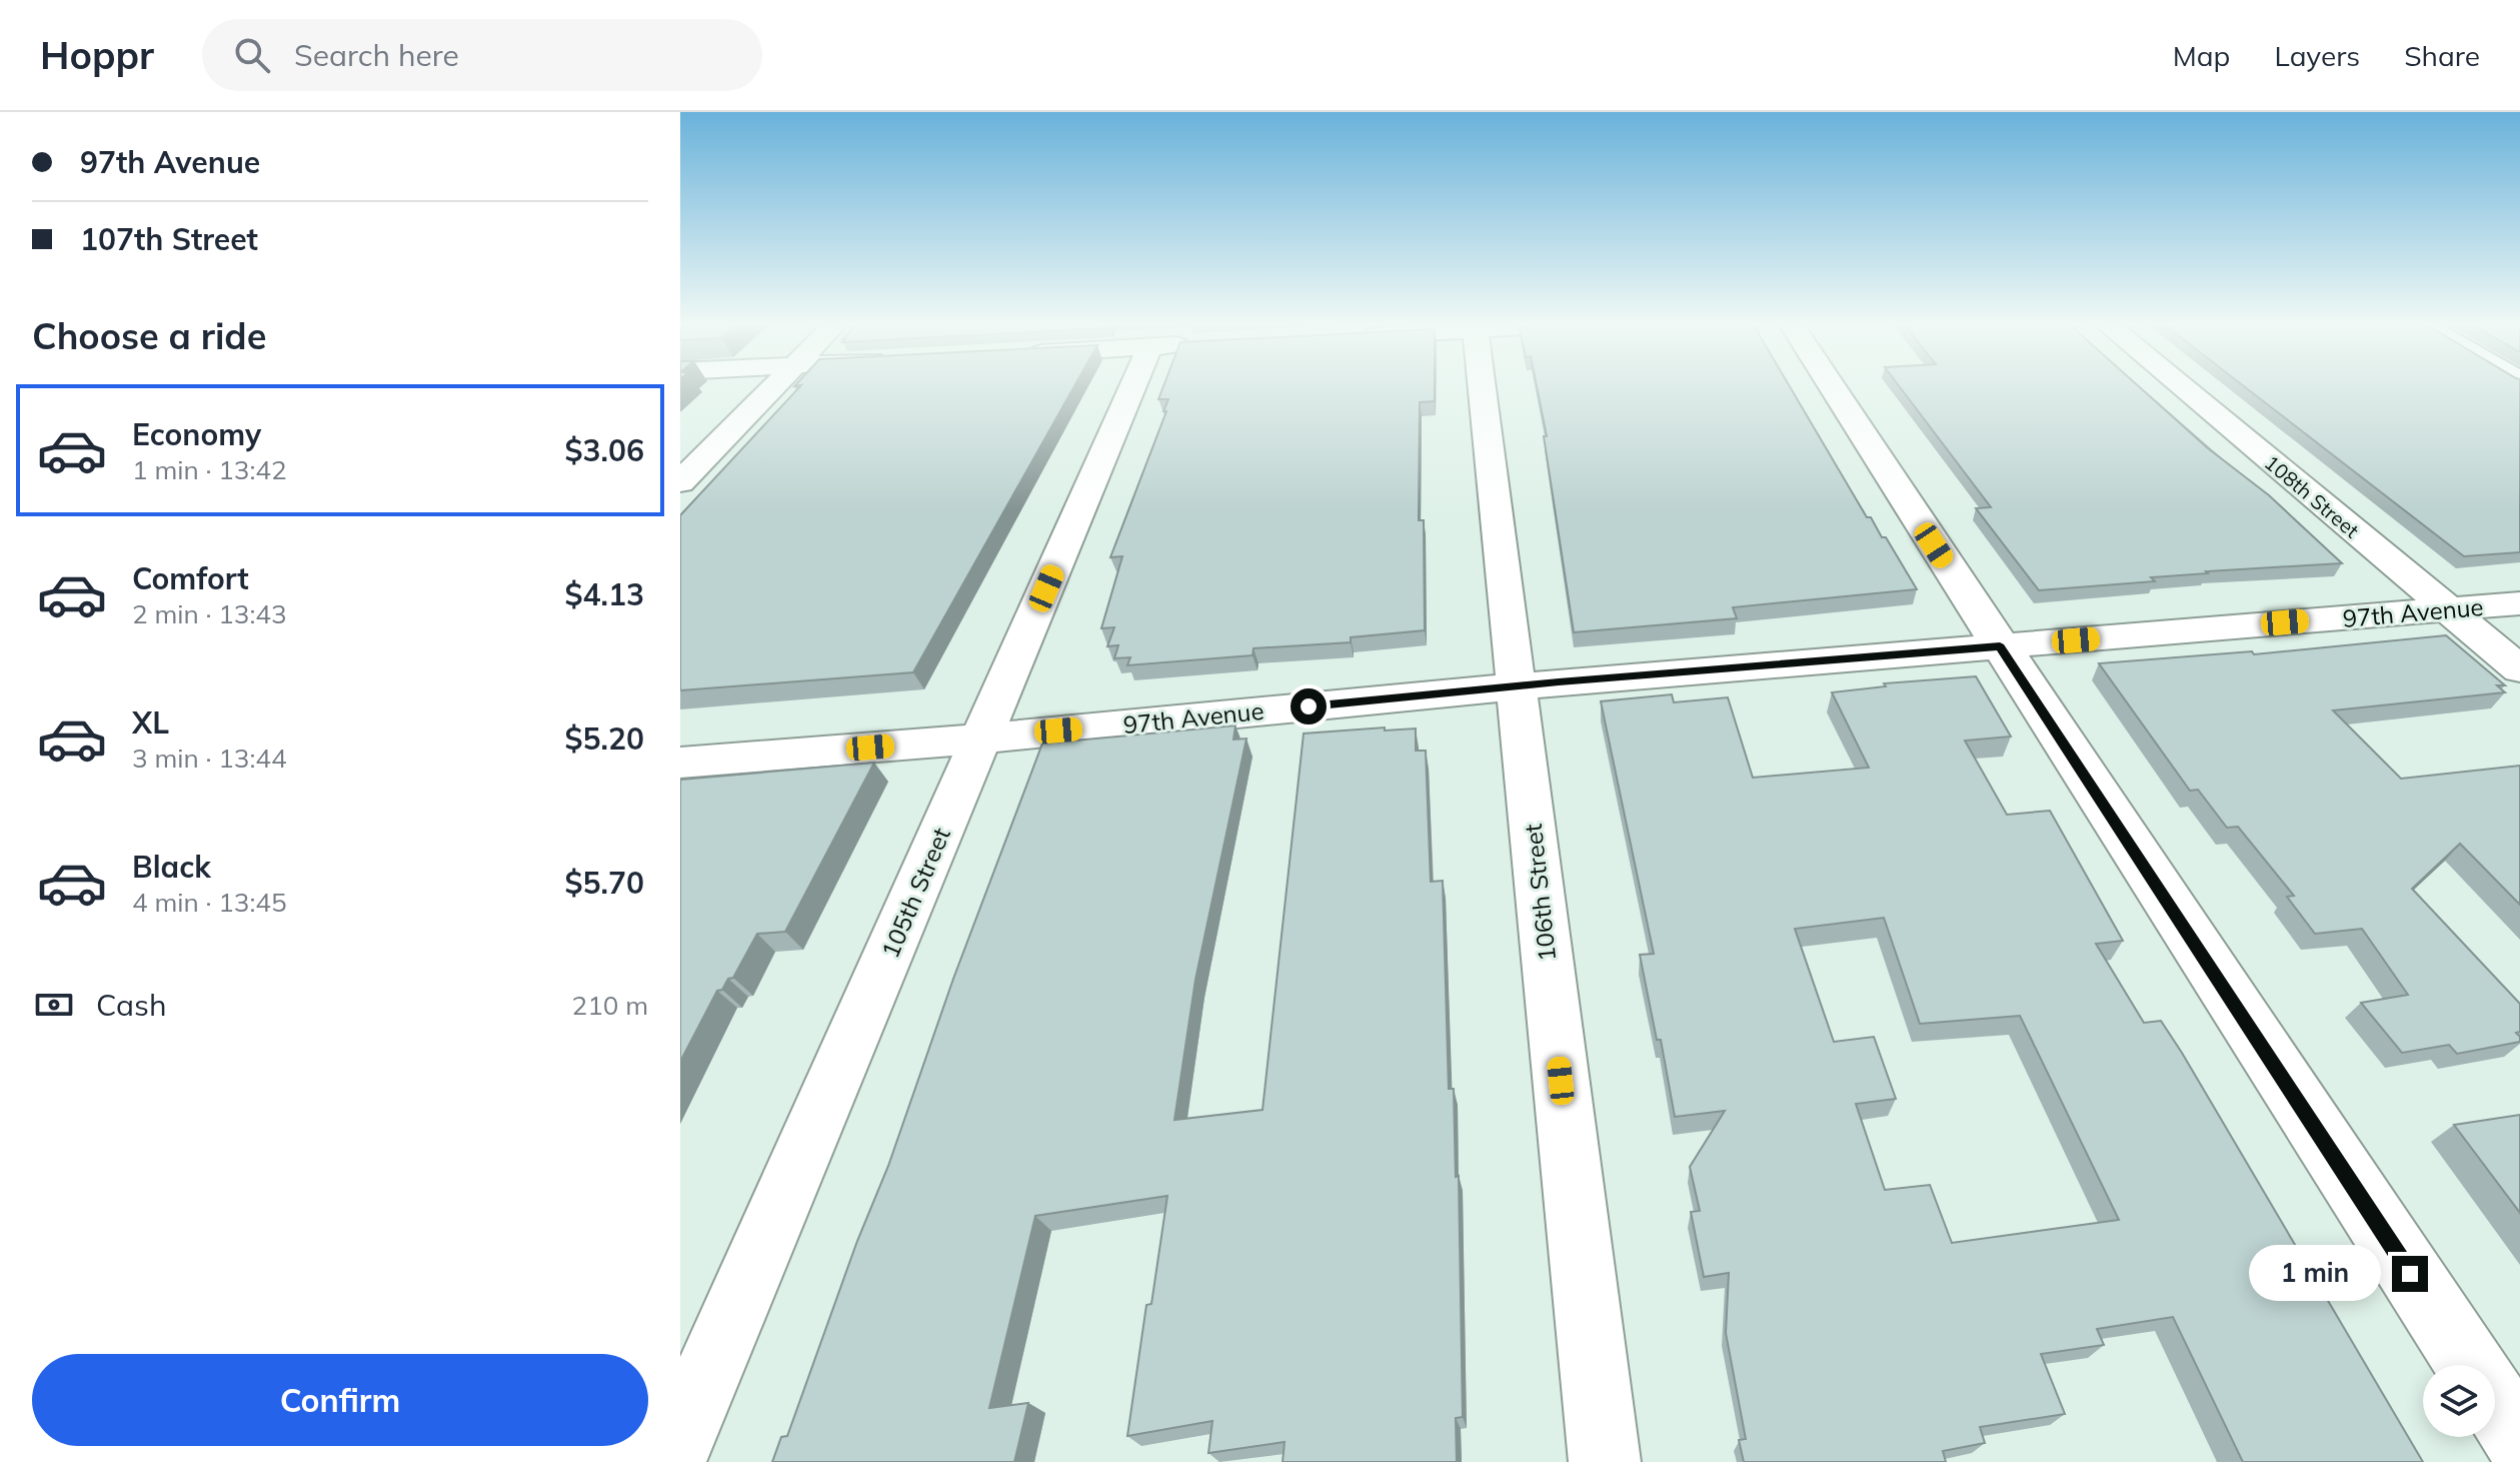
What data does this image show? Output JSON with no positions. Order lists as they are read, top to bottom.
{
  "streets": {
    "street": [
      "108th Street",
      "97th Avenue",
      "105th Street",
      "106th Street"
    ]
  },
  "crossings": [
    ["108th Street", "97th Avenue"],
    ["97th Avenue", "105th Street"],
    ["97th Avenue", "106th Street"]
  ],
  "page": {
    "header": "Hoppr",
    "search": "Search here",
    "nav": ["Map", "Layers", "Share"],
    "banner": ["97th Avenue", "107th Street"],
    "heading": "Choose a ride",
    "list": [
      {
        "name": "Economy",
        "note": "1 min · 13:42",
        "value": "$3.06"
      },
      {
        "name": "Comfort",
        "note": "2 min · 13:43",
        "value": "$4.13"
      },
      {
        "name": "XL",
        "note": "3 min · 13:44",
        "value": "$5.20"
      },
      {
        "name": "Black",
        "note": "4 min · 13:45",
        "value": "$5.70"
      }
    ],
    "pay": ["Cash", "210 m"],
    "bubble": "1 min",
    "buttons": "Confirm"
  }
}
